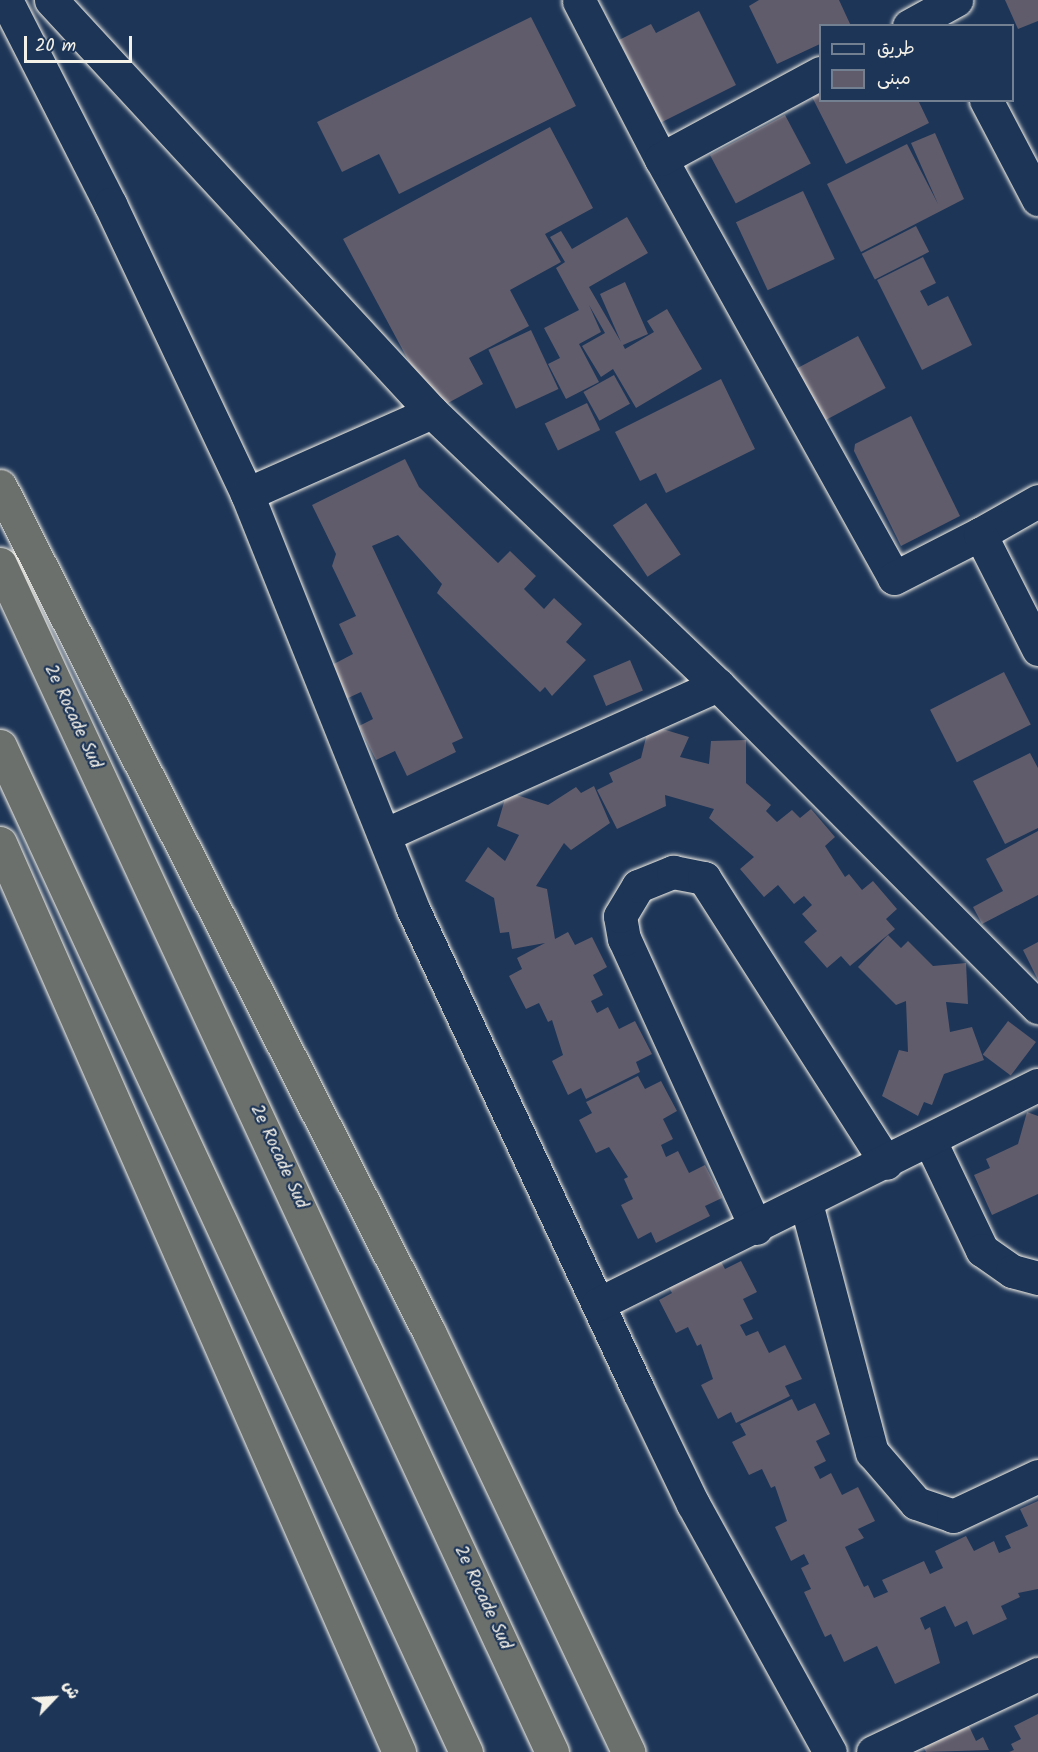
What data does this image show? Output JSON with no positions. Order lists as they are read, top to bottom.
{
  "streets": {
    "highway": ["2e Rocade Sud"]
  },
  "legend": ["طريق", "مبنى"],
  "scale_bar": "20 m",
  "north": "top right"
}
